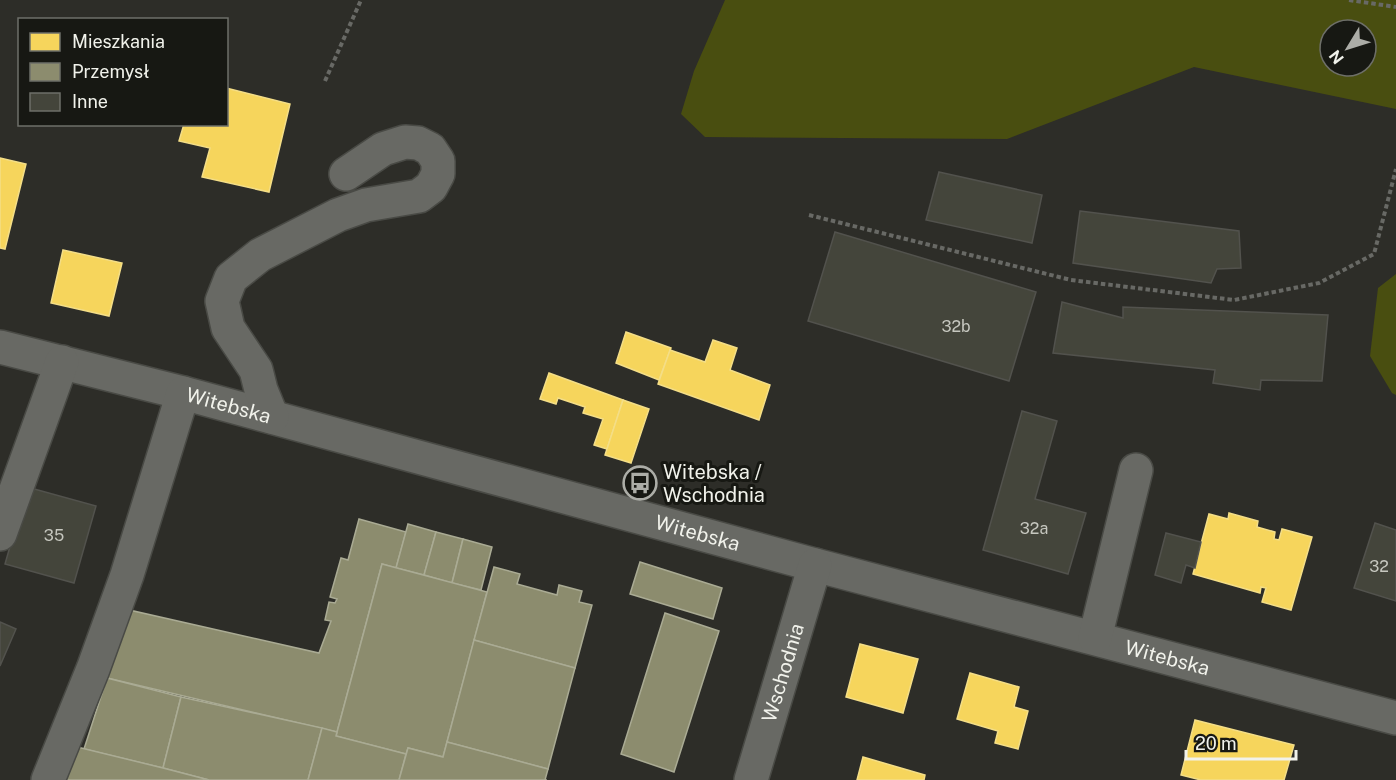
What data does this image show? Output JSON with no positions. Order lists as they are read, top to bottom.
{
  "streets": {
    "street": ["Witebska", "Wschodnia"]
  },
  "crossings": [
    ["Witebska", "Wschodnia"]
  ],
  "places": {
    "bus stop": ["Witebska / Wschodnia"]
  },
  "house_numbers": [
    "32b",
    "32a",
    "35",
    "32"
  ],
  "legend": ["Mieszkania", "Przemysł", "Inne"],
  "scale_bar": "20 m",
  "north": "bottom left"
}
